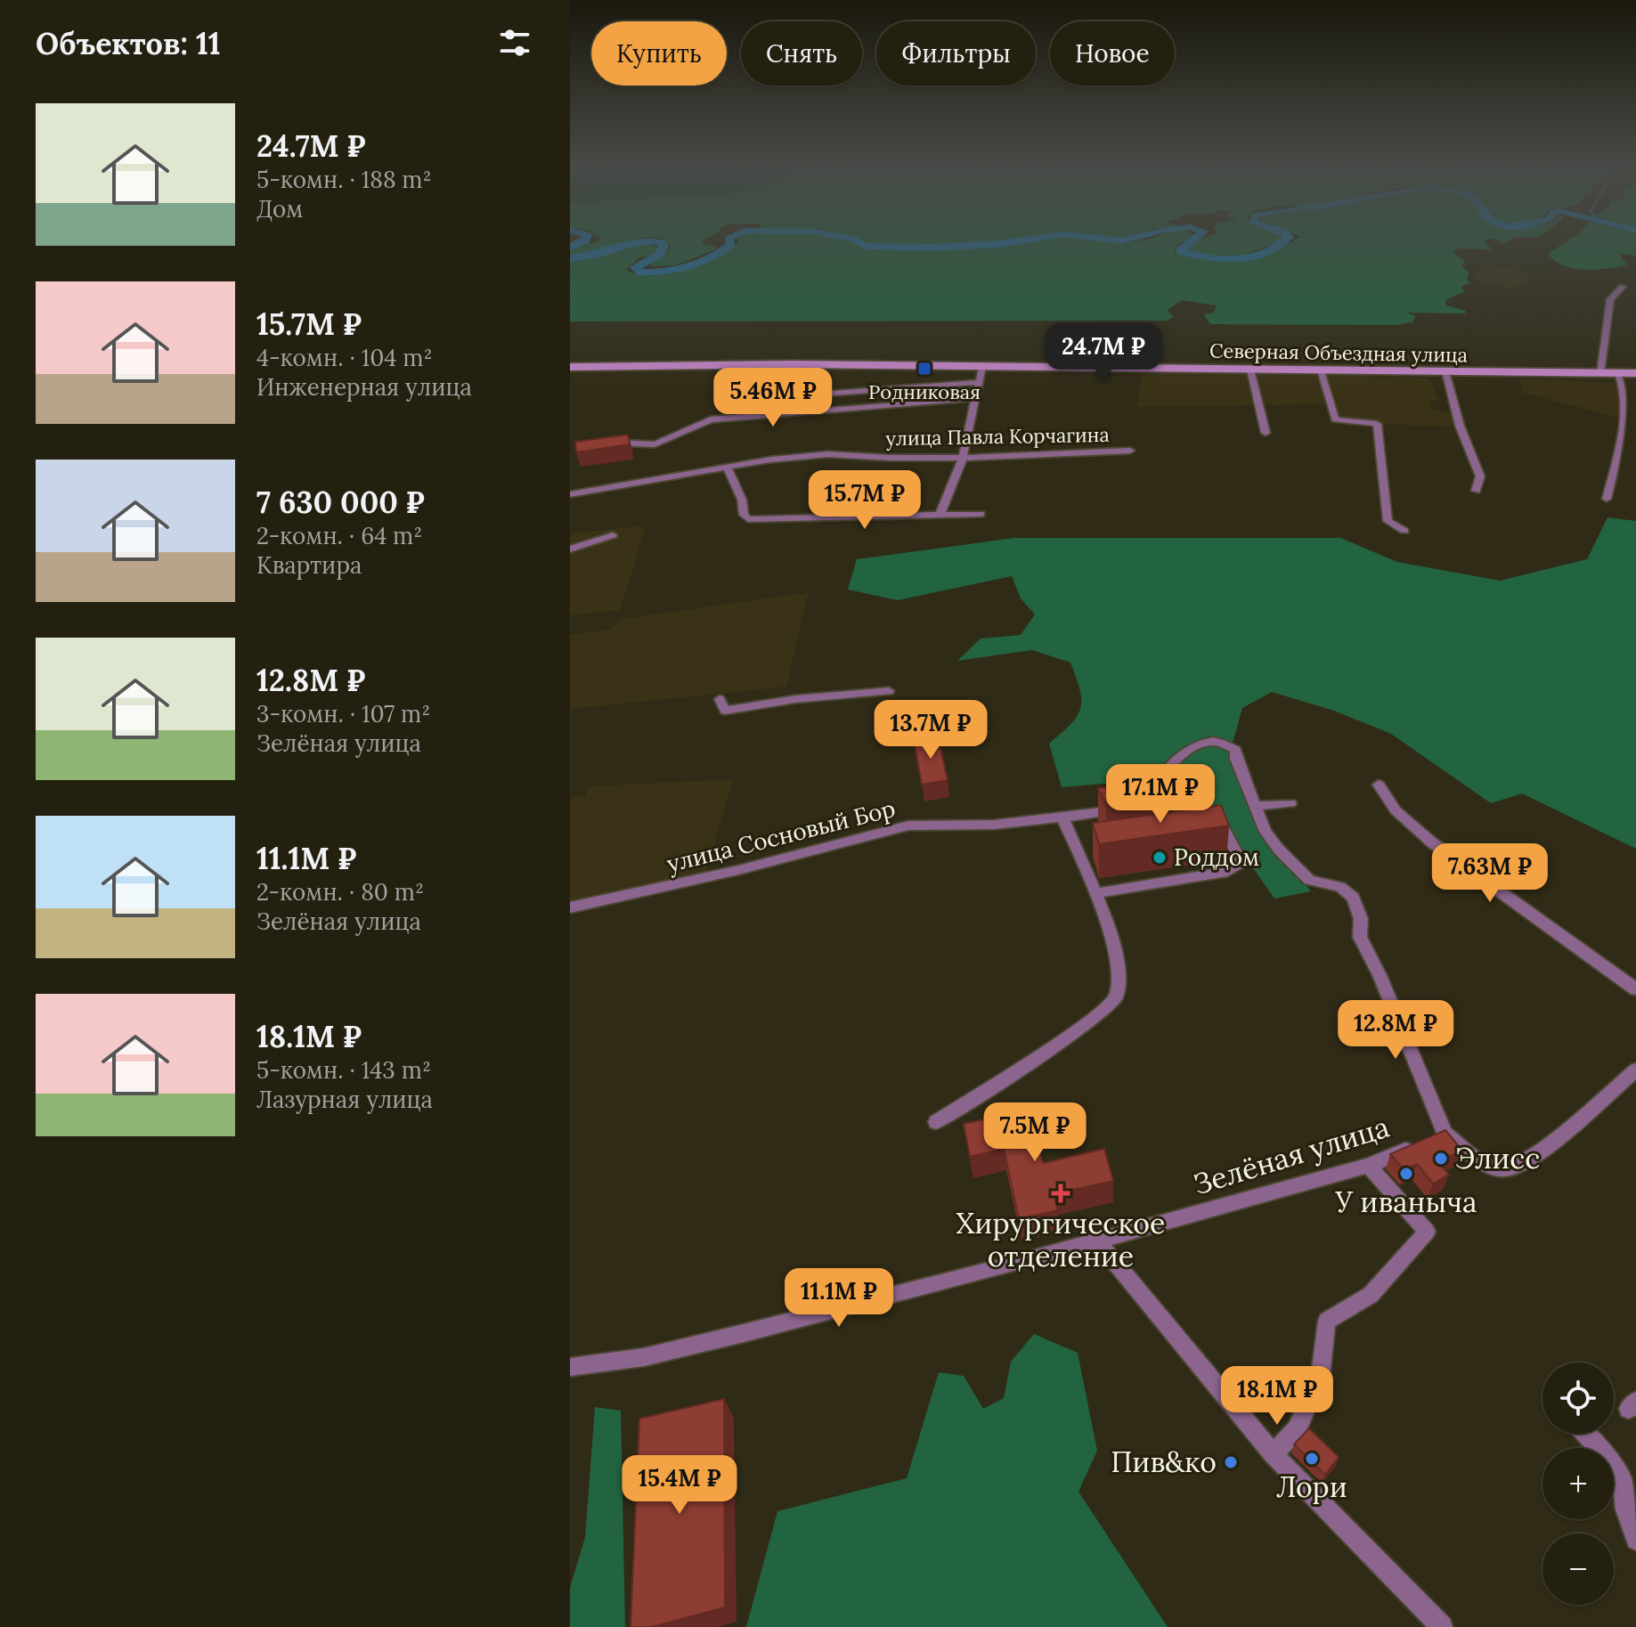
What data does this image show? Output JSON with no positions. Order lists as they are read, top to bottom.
{
  "streets": {
    "street": [
      "Северная Объездная улица",
      "улица Павла Корчагина",
      "улица Сосновый Бор",
      "Зелёная улица"
    ]
  },
  "places": {
    "transit": ["Родниковая"],
    "other": [
      "Роддом",
      "Элисс",
      "У иваныча",
      "Лори",
      "Пив&ко"
    ],
    "health": ["Хирургическое отделение"]
  },
  "page": {
    "heading": "Объектов: 11",
    "chip": [
      "Купить",
      "Снять",
      "Фильтры",
      "Новое"
    ],
    "list": [
      {
        "name": "24.7M ₽",
        "note": "5-комн. · 188 m² · Дом"
      },
      {
        "name": "15.7M ₽",
        "note": "4-комн. · 104 m² · Инженерная улица"
      },
      {
        "name": "7 630 000 ₽",
        "note": "2-комн. · 64 m² · Квартира"
      },
      {
        "name": "12.8M ₽",
        "note": "3-комн. · 107 m² · Зелёная улица"
      },
      {
        "name": "11.1M ₽",
        "note": "2-комн. · 80 m² · Зелёная улица"
      },
      {
        "name": "18.1M ₽",
        "note": "5-комн. · 143 m² · Лазурная улица"
      }
    ],
    "price": [
      "24.7M ₽",
      "5.46M ₽",
      "15.7M ₽",
      "13.7M ₽",
      "17.1M ₽",
      "7.63M ₽",
      "12.8M ₽",
      "7.5M ₽",
      "11.1M ₽",
      "18.1M ₽",
      "15.4M ₽"
    ],
    "map_buttons": ["+", "−"]
  }
}
